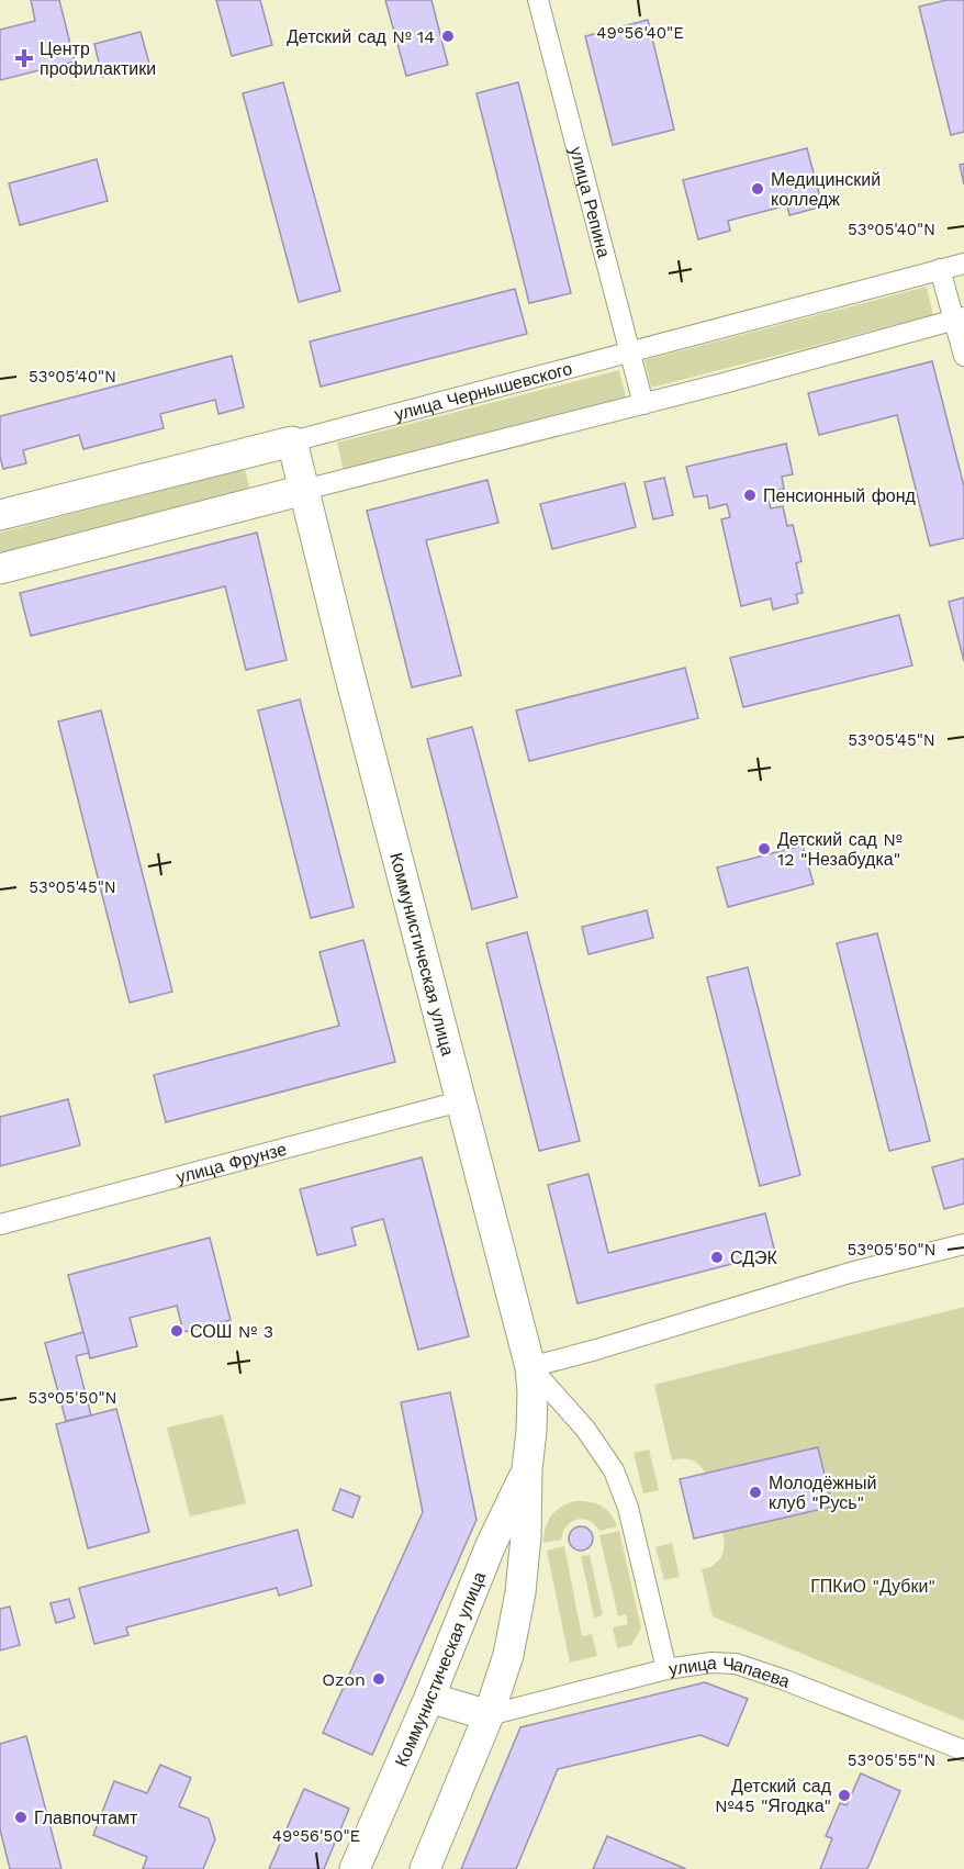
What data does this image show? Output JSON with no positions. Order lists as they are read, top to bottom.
{
  "streets": {
    "main road": ["улица Чернышевского", "Коммунистическая улица"],
    "street": ["улица Репина", "улица Фрунзе", "улица Чапаева"]
  },
  "crossings": [
    ["улица Репина", "улица Чернышевского"],
    ["улица Чернышевского", "Коммунистическая улица"],
    ["Коммунистическая улица", "улица Фрунзе"],
    ["Коммунистическая улица", "улица Чапаева"]
  ],
  "parks": ["ГПКиО \"Дубки\""],
  "places": {
    "other": [
      "Детский сад № 14",
      "Медицинский колледж",
      "Пенсионный фонд",
      "Детский сад № 12 \"Незабудка\"",
      "СДЭК",
      "СОШ № 3",
      "Молодёжный клуб \"Русь\"",
      "Ozon",
      "Детский сад №45 \"Ягодка\"",
      "Главпочтамт"
    ],
    "health": ["Центр профилактики"]
  },
  "coordinates": [
    "49°56'40\"E",
    "53°05'40\"N",
    "53°05'45\"N",
    "53°05'50\"N",
    "53°05'55\"N",
    "49°56'50\"E"
  ]
}
